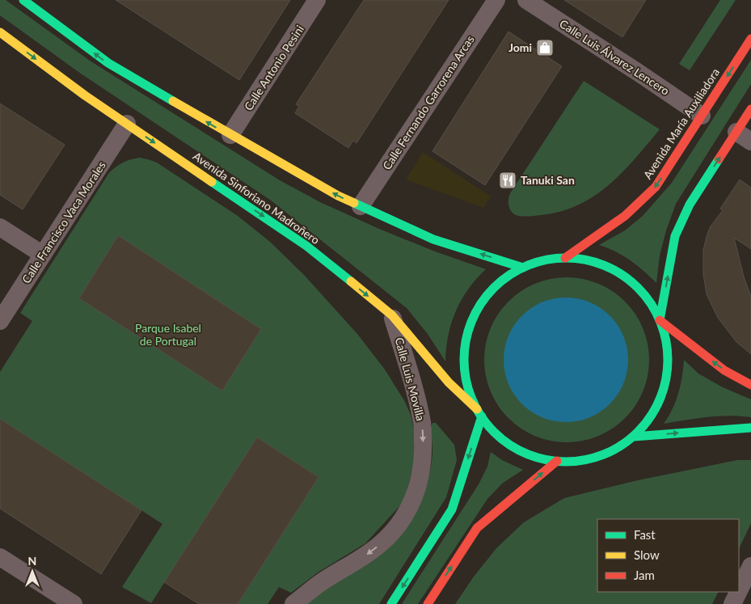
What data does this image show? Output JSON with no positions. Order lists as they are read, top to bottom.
{
  "streets": {
    "main road": ["Avenida María Auxiliadora", "Avenida Sinforiano Madroñero"],
    "street": [
      "Calle Luis Álvarez Lencero",
      "Calle Antonio Pesini",
      "Calle Fernando Garrorena Arcas",
      "Calle Francisco Vaca Morales",
      "Calle Luis Movilla"
    ]
  },
  "crossings": [
    ["Calle Luis Álvarez Lencero", "Avenida María Auxiliadora"],
    ["Avenida Sinforiano Madroñero", "Calle Francisco Vaca Morales"],
    ["Avenida Sinforiano Madroñero", "Calle Luis Movilla"]
  ],
  "one_way": ["Calle Luis Movilla"],
  "parks": ["Parque Isabel de Portugal"],
  "places": {
    "shop": ["Jomi"],
    "restaurant": ["Tanuki San"]
  },
  "legend": ["Fast", "Slow", "Jam"],
  "north": "top"
}
